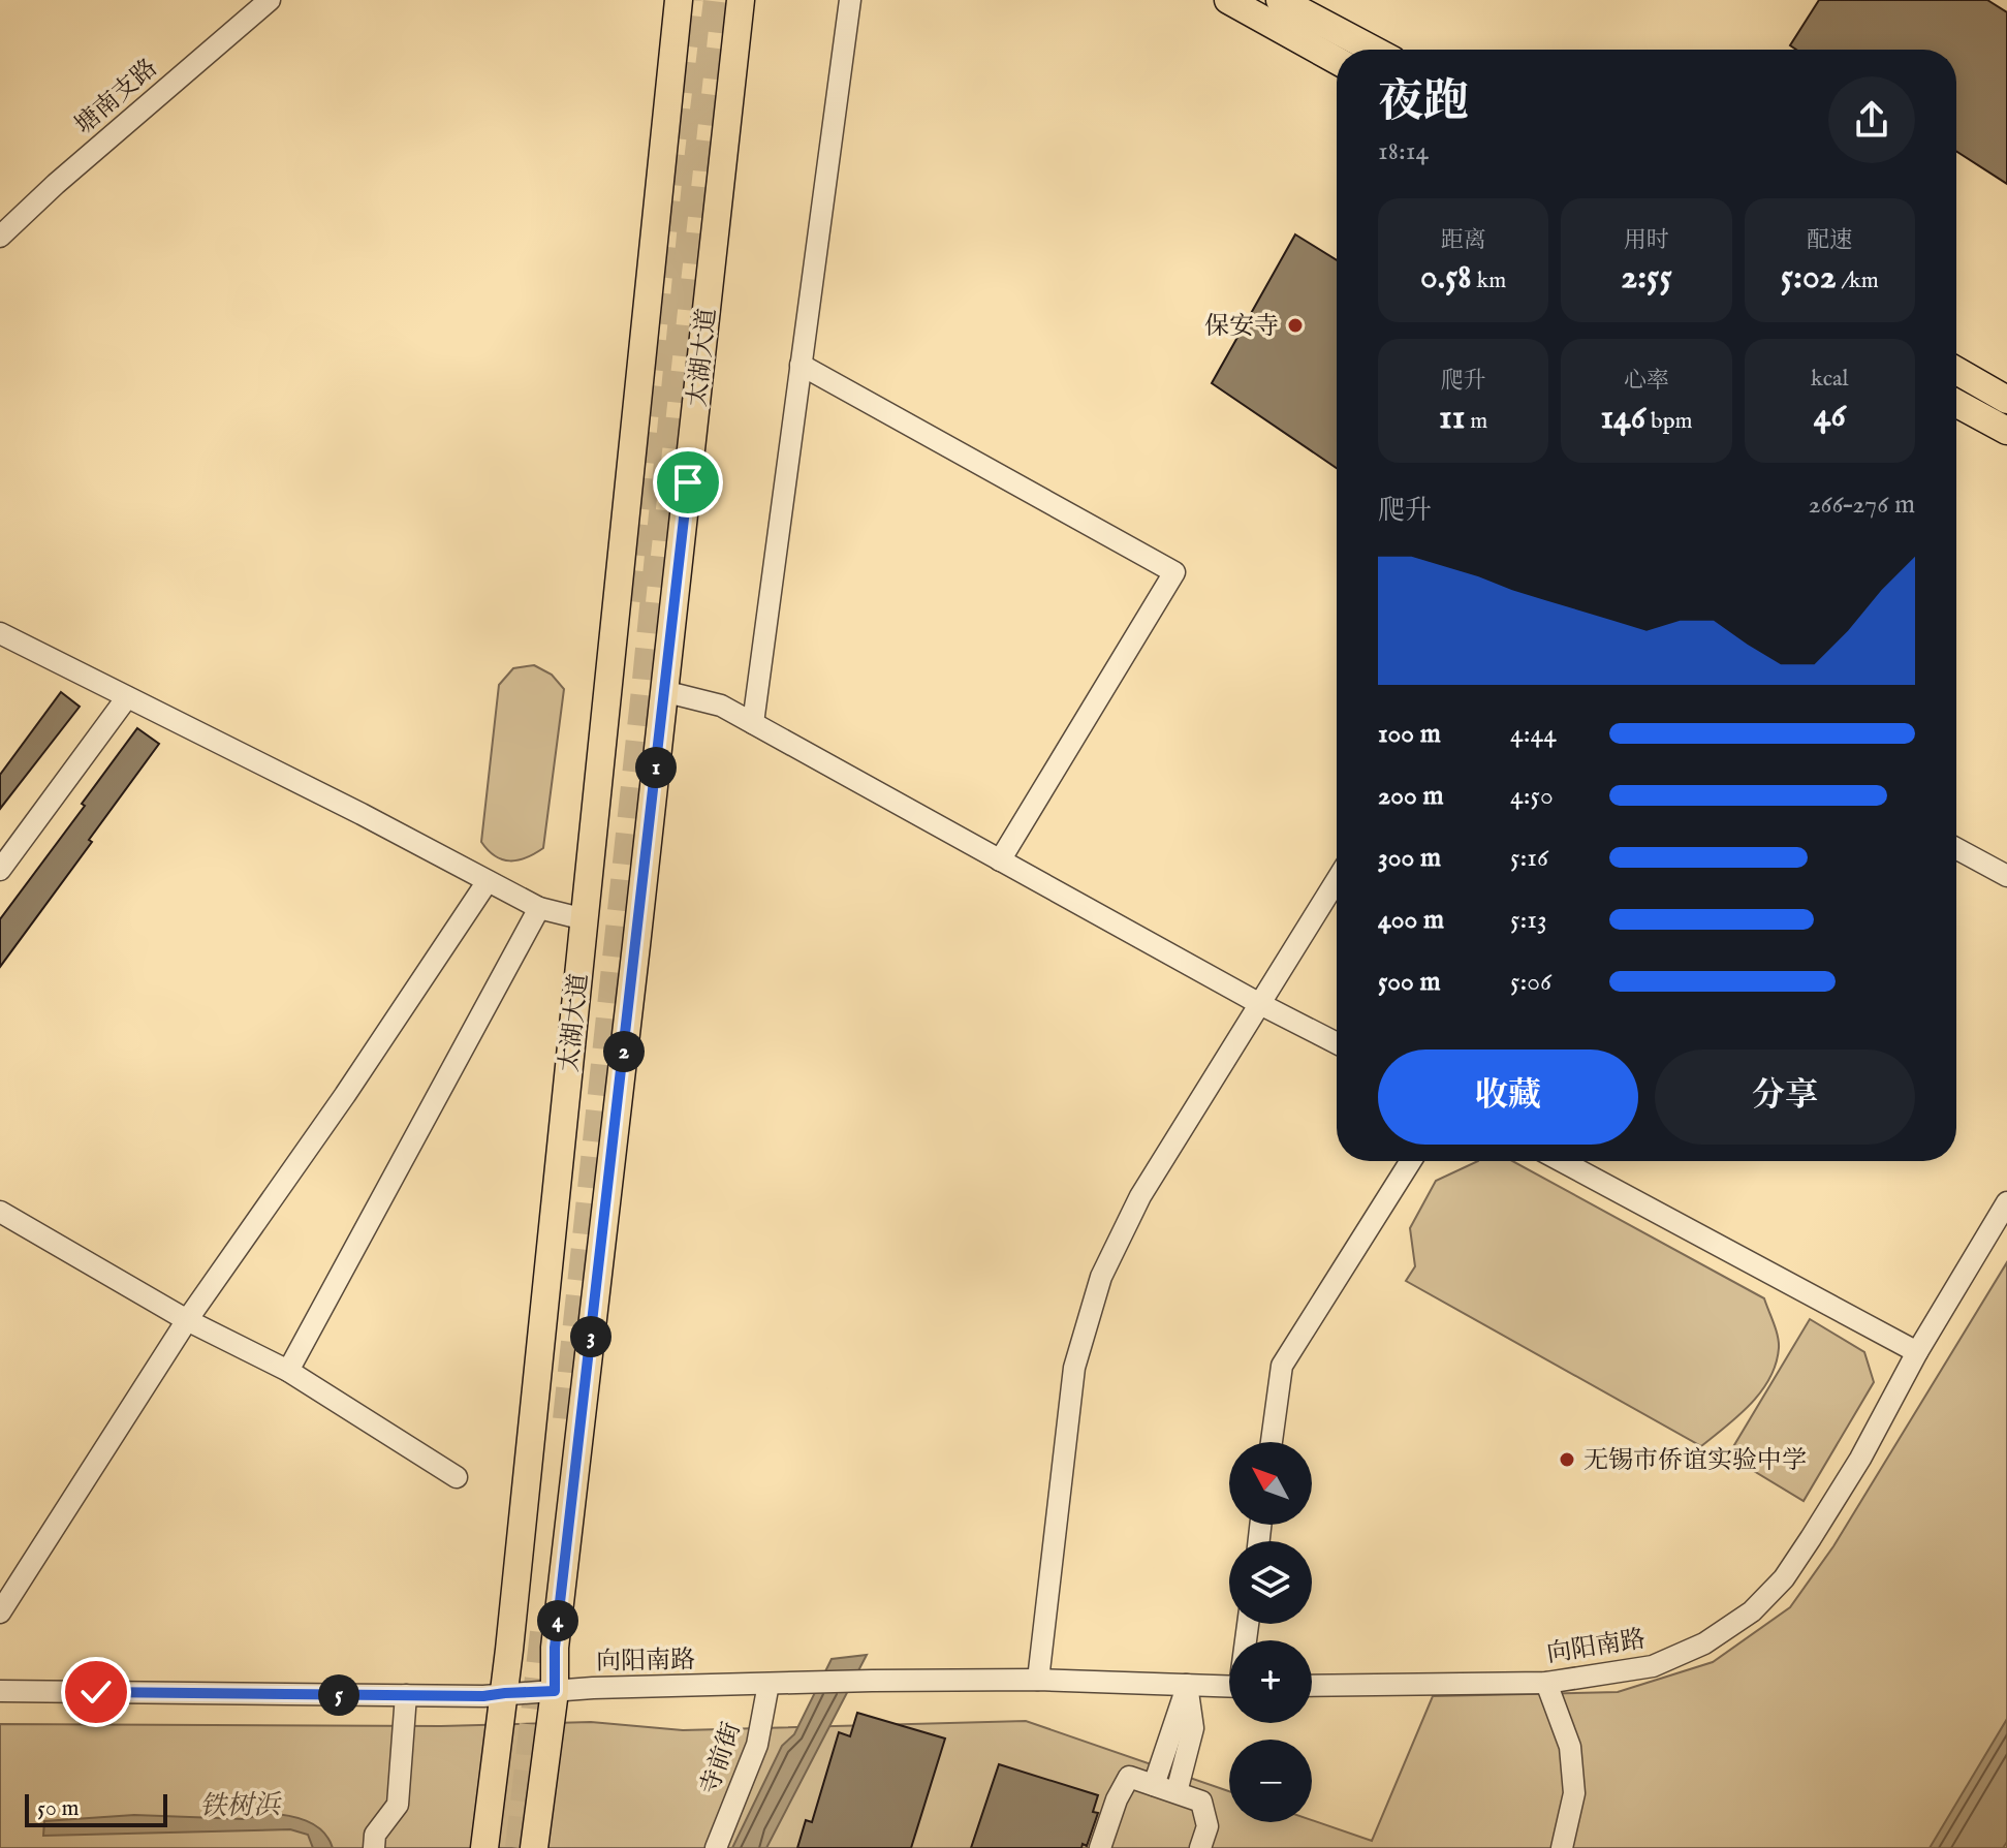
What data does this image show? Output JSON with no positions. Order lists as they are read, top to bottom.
{
  "streets": {
    "main road": ["太湖大道"],
    "street": ["塘南支路", "向阳南路", "寺前街"]
  },
  "crossings": [
    ["太湖大道", "向阳南路"],
    ["向阳南路", "寺前街"]
  ],
  "water": ["铁树浜"],
  "places": ["保安寺", "无锡市侨谊实验中学"],
  "scale_bar": "50 m",
  "north": "top left",
  "page": {
    "heading": ["夜跑", "18:14"],
    "stats": [
      ["距离", "0.58 km"],
      ["用时", "2:55"],
      ["配速", "5:02 /km"],
      ["爬升", "11 m"],
      ["心率", "146 bpm"],
      ["kcal", "46"]
    ],
    "chart": ["爬升", "266–276 m"],
    "list": [
      {
        "name": "100 m",
        "note": "4:44"
      },
      {
        "name": "200 m",
        "note": "4:50"
      },
      {
        "name": "300 m",
        "note": "5:16"
      },
      {
        "name": "400 m",
        "note": "5:13"
      },
      {
        "name": "500 m",
        "note": "5:06"
      }
    ],
    "pins": [
      "1",
      "2",
      "3",
      "4",
      "5"
    ],
    "buttons": ["收藏", "分享"],
    "map_buttons": ["+", "−"],
    "scale": "50 m"
  }
}
